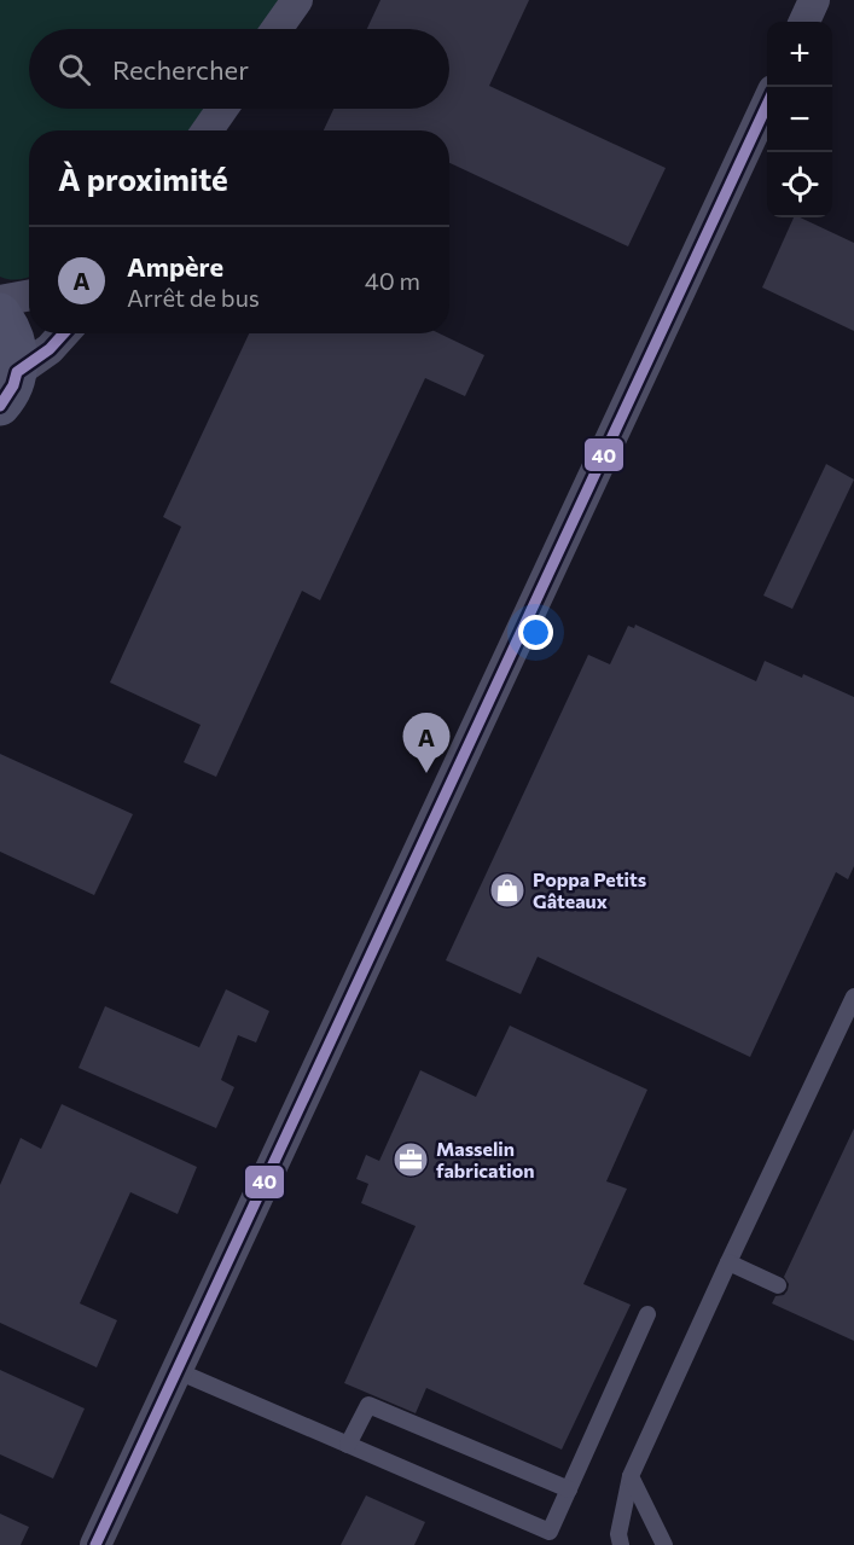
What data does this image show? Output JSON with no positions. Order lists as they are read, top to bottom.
{
  "places": {
    "shop": ["Poppa Petits Gâteaux"],
    "office": ["Masselin fabrication"]
  },
  "lines": ["transit line 40"],
  "page": {
    "map_buttons": ["+", "−"],
    "search": "Rechercher",
    "heading": "À proximité",
    "list": [
      {
        "mark": "A",
        "name": "Ampère",
        "note": "Arrêt de bus",
        "value": "40 m"
      }
    ],
    "pins": "A"
  }
}
